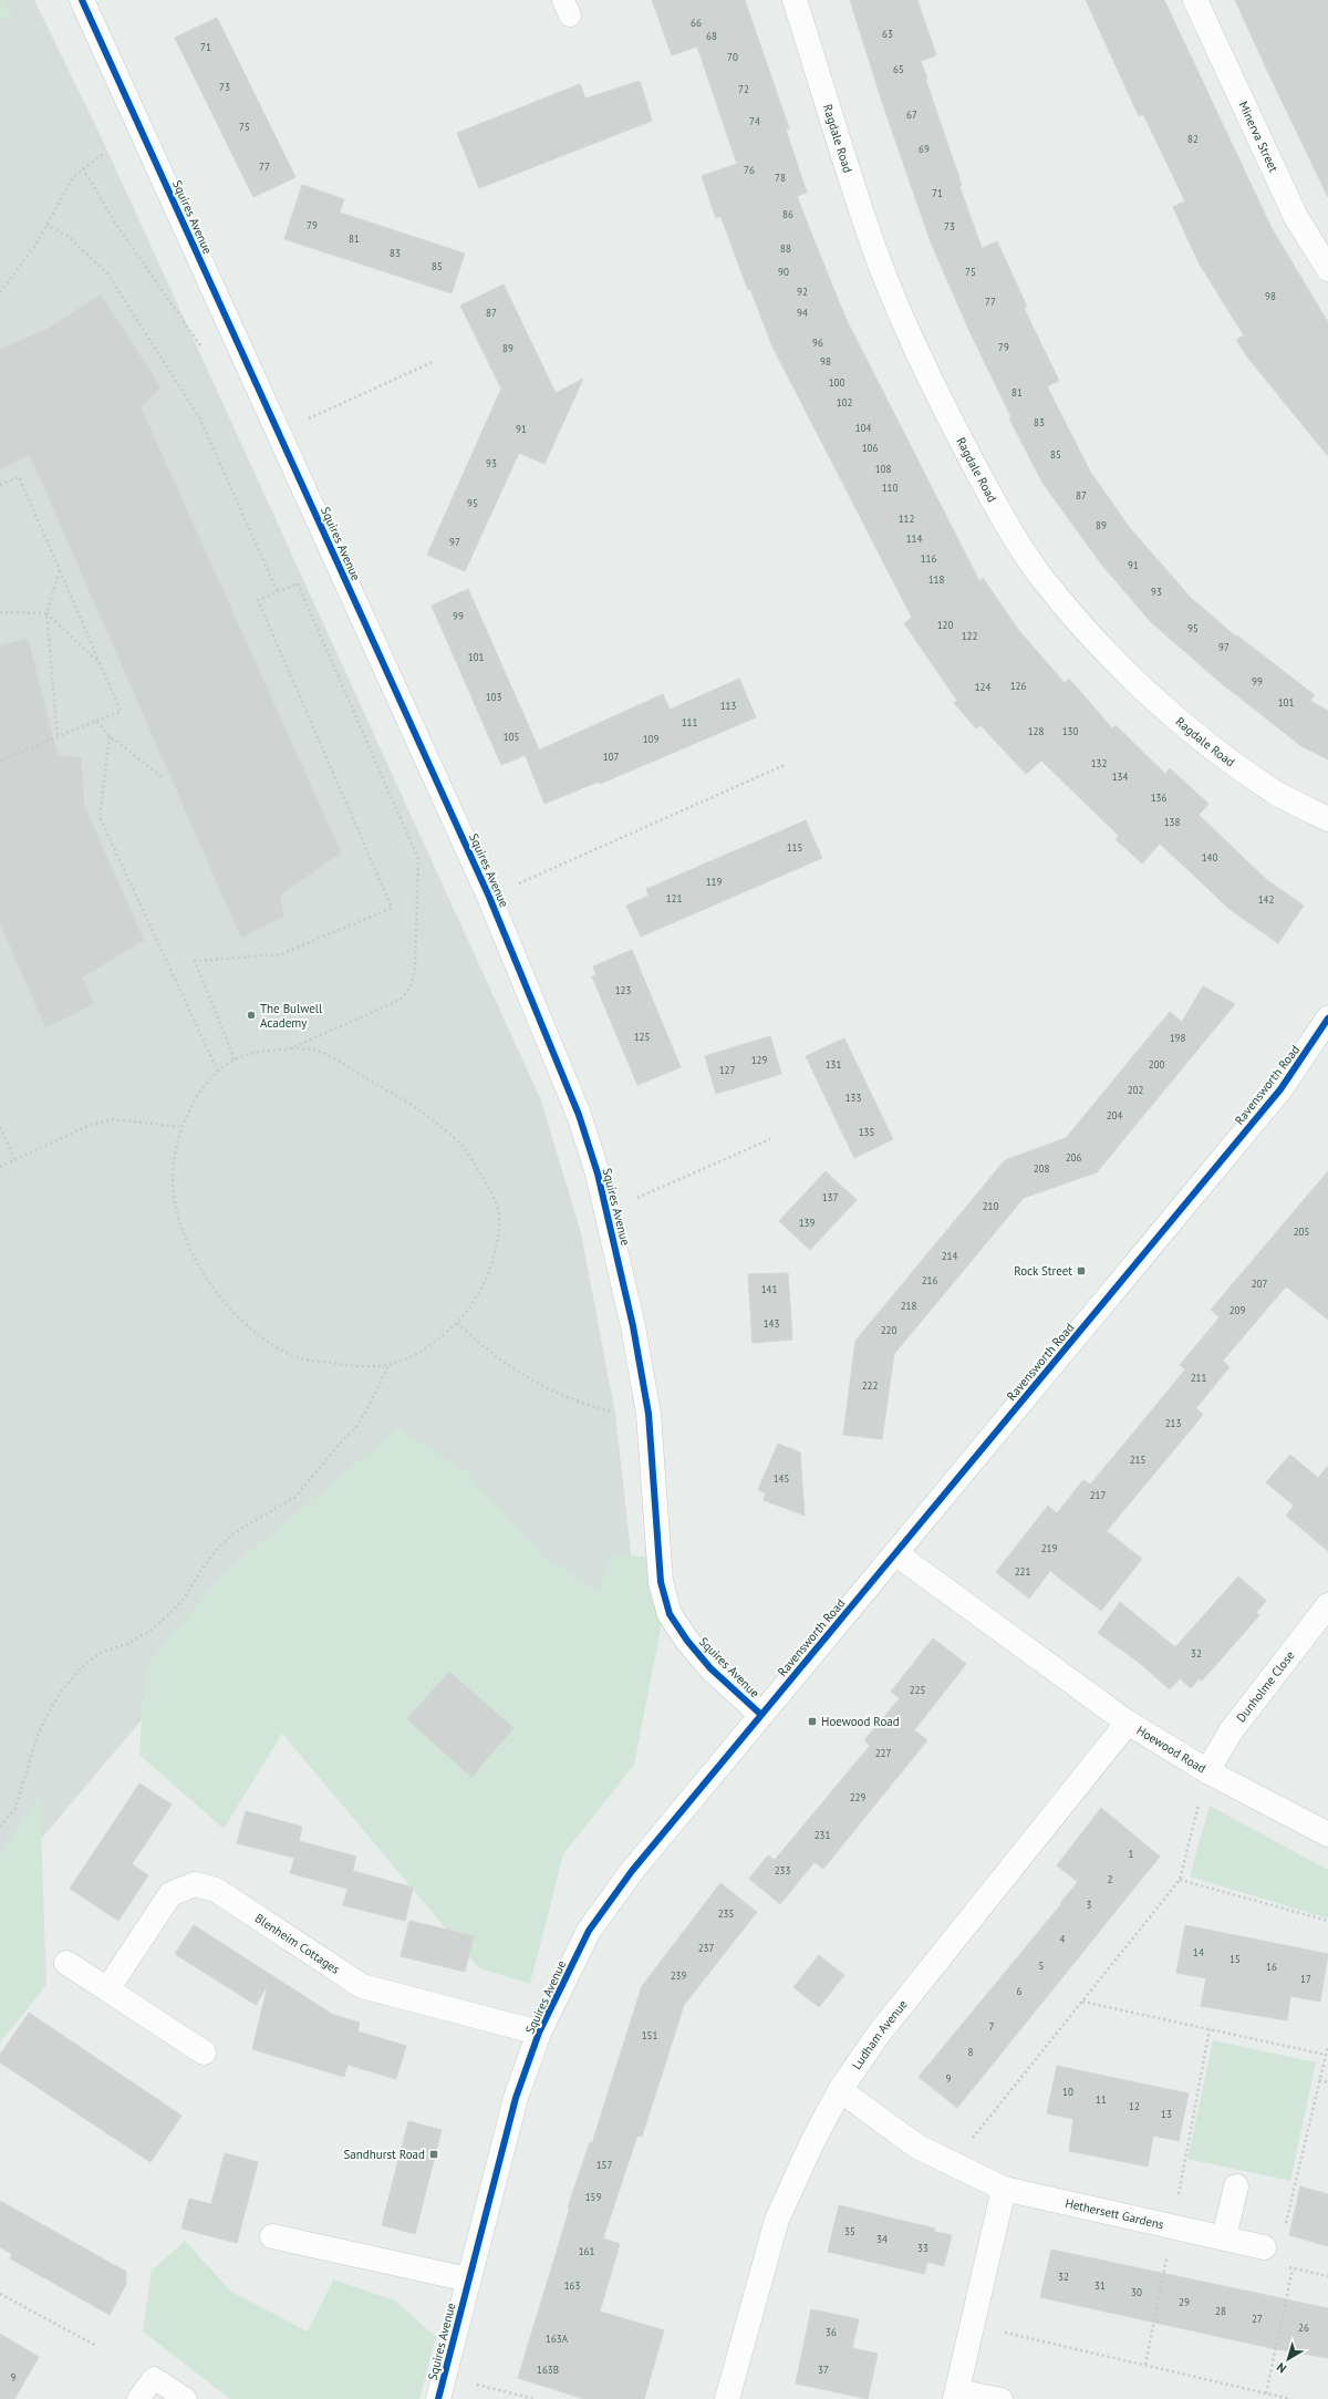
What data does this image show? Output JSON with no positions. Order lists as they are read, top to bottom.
{
  "streets": {
    "street": [
      "Minerva Street",
      "Ragdale Road",
      "Squires Avenue",
      "Ravensworth Road",
      "Dunholme Close",
      "Hoewood Road",
      "Blenheim Cottages",
      "Ludham Avenue",
      "Hethersett Gardens"
    ]
  },
  "crossings": [
    ["Squires Avenue", "Ravensworth Road"],
    ["Squires Avenue", "Blenheim Cottages"],
    ["Ravensworth Road", "Hoewood Road"],
    ["Dunholme Close", "Hoewood Road"],
    ["Hoewood Road", "Ludham Avenue"],
    ["Ludham Avenue", "Hethersett Gardens"]
  ],
  "places": {
    "other": ["The Bulwell Academy"],
    "transit": ["Rock Street", "Hoewood Road", "Sandhurst Road"]
  },
  "house_numbers": [
    "66",
    "63",
    "68",
    "71",
    "70",
    "65",
    "73",
    "72",
    "67",
    "74",
    "75",
    "82",
    "69",
    "77",
    "76",
    "78",
    "71",
    "86",
    "79",
    "73",
    "81",
    "88",
    "83",
    "85",
    "90",
    "75",
    "92",
    "98",
    "77",
    "87",
    "94",
    "96",
    "79",
    "89",
    "98",
    "100",
    "81",
    "102",
    "83",
    "104",
    "91",
    "106",
    "85",
    "93",
    "108",
    "110",
    "87",
    "95",
    "112",
    "89",
    "114",
    "97",
    "116",
    "91",
    "118",
    "93",
    "99",
    "120",
    "95",
    "122",
    "97",
    "101",
    "99",
    "126",
    "124",
    "103",
    "101",
    "113",
    "111",
    "128",
    "130",
    "105",
    "109",
    "107",
    "132",
    "134",
    "136",
    "138",
    "115",
    "140",
    "119",
    "121",
    "142",
    "123",
    "125",
    "198",
    "129",
    "131",
    "200",
    "127",
    "202",
    "133",
    "204",
    "135",
    "206",
    "208",
    "137",
    "210",
    "139",
    "205",
    "214",
    "216",
    "207",
    "141",
    "218",
    "209",
    "143",
    "220",
    "211",
    "222",
    "213",
    "215",
    "145",
    "217",
    "219",
    "221",
    "32",
    "225",
    "227",
    "229",
    "231",
    "1",
    "233",
    "2",
    "3",
    "235",
    "4",
    "237",
    "14",
    "15",
    "5",
    "16",
    "239",
    "17",
    "6",
    "7",
    "151",
    "8",
    "9",
    "10",
    "11",
    "12",
    "13",
    "157",
    "159",
    "35",
    "34",
    "33",
    "161",
    "32",
    "163",
    "31",
    "30",
    "29",
    "28",
    "27",
    "26",
    "36",
    "163A",
    "163B",
    "37",
    "9"
  ],
  "north": "bottom left"
}
